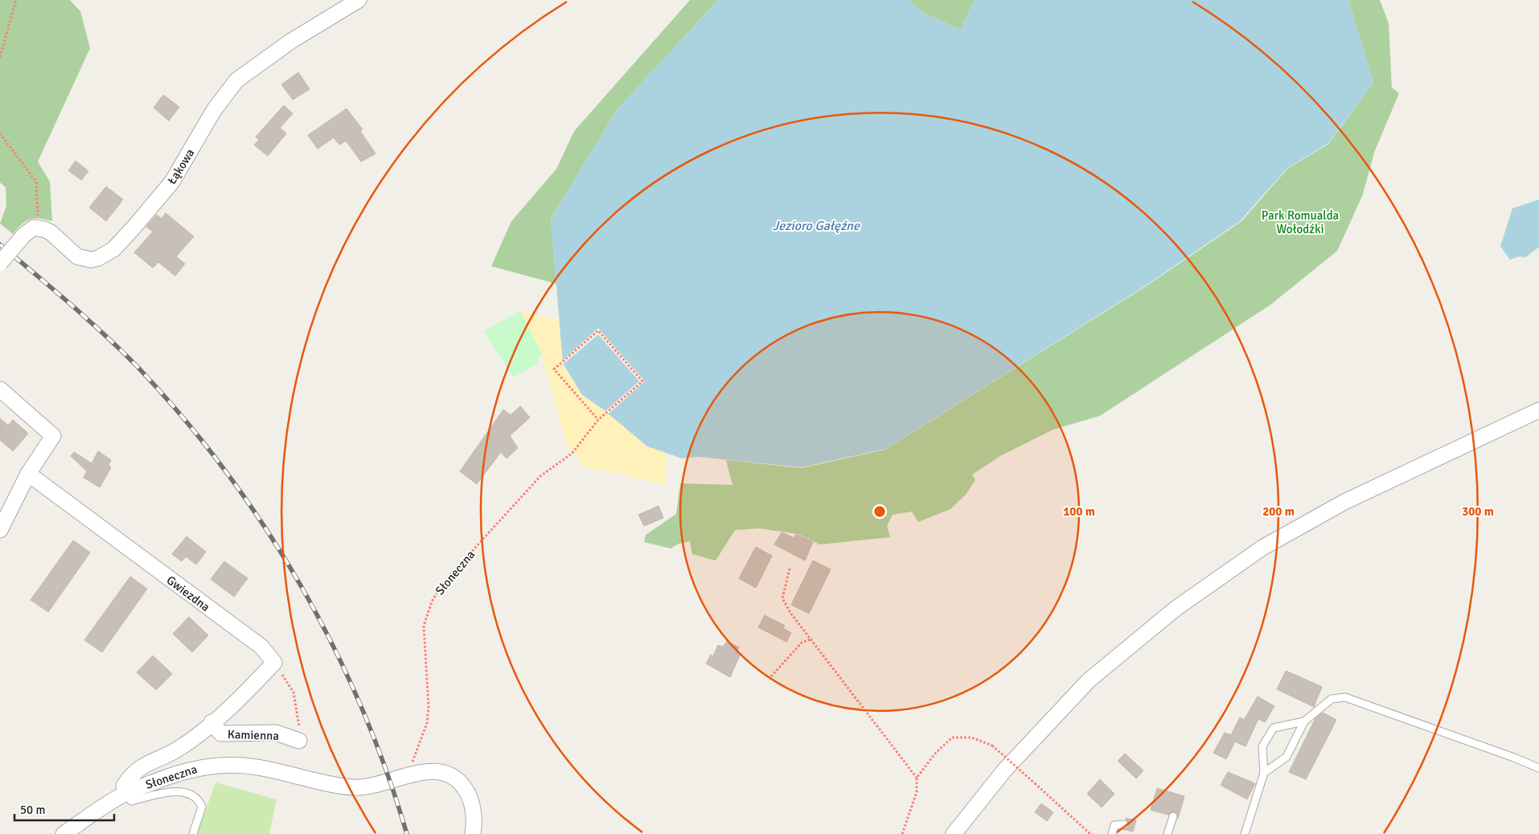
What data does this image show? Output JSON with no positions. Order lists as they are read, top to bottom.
{
  "streets": {
    "street": [
      "Łąkowa",
      "Słoneczna",
      "Gwiezdna",
      "Kamienna"
    ]
  },
  "water": ["Jezioro Gałęźne"],
  "parks": ["Park Romualda Wołodźki"],
  "scale_bar": "50 m",
  "rings": ["100 m", "200 m", "300 m"]
}
